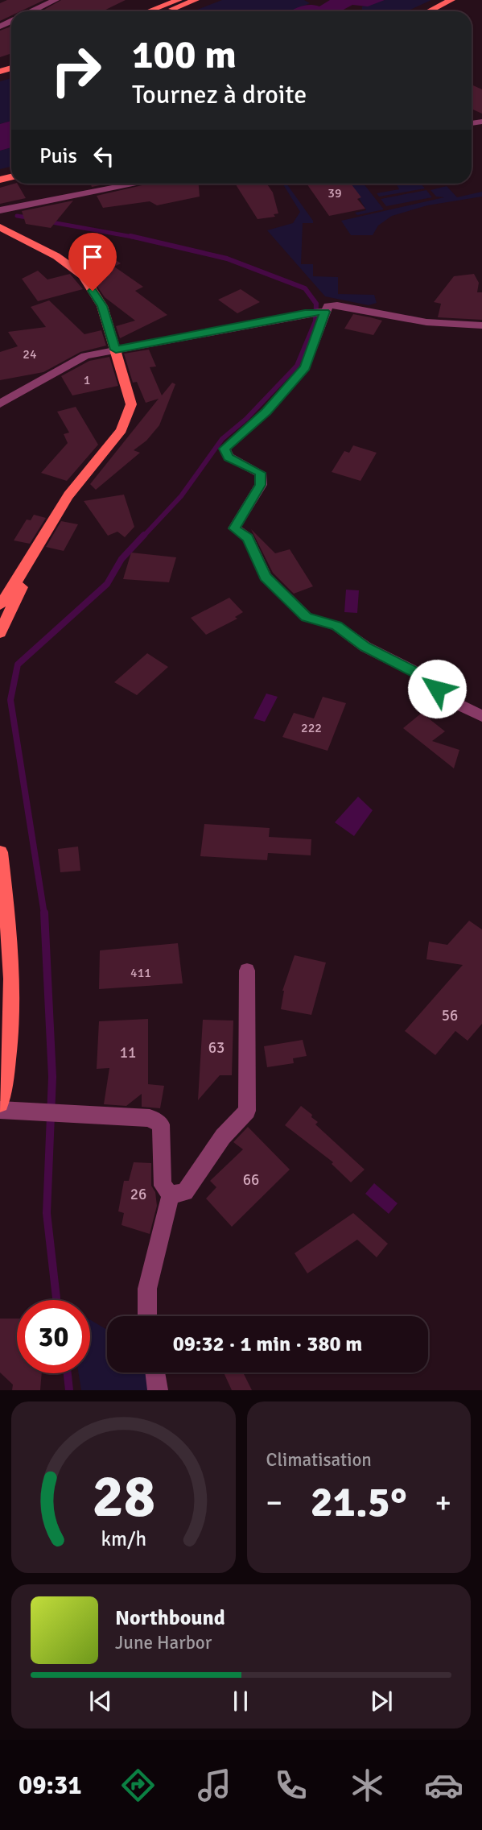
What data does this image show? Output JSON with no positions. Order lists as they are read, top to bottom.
{
  "house_numbers": [
    "39",
    "24",
    "1",
    "222",
    "411",
    "56",
    "63",
    "11",
    "66",
    "26"
  ],
  "page": {
    "turn": ["100 m", "Tournez à droite"],
    "then": "Puis",
    "limit": "30",
    "trip": "09:32 · 1 min · 380 m",
    "tile": "Climatisation",
    "heat": ["−", "21.5°", "+"],
    "song": ["Northbound", "June Harbor"],
    "tabs": "09:31",
    "gauge": ["28", "km/h"]
  }
}
